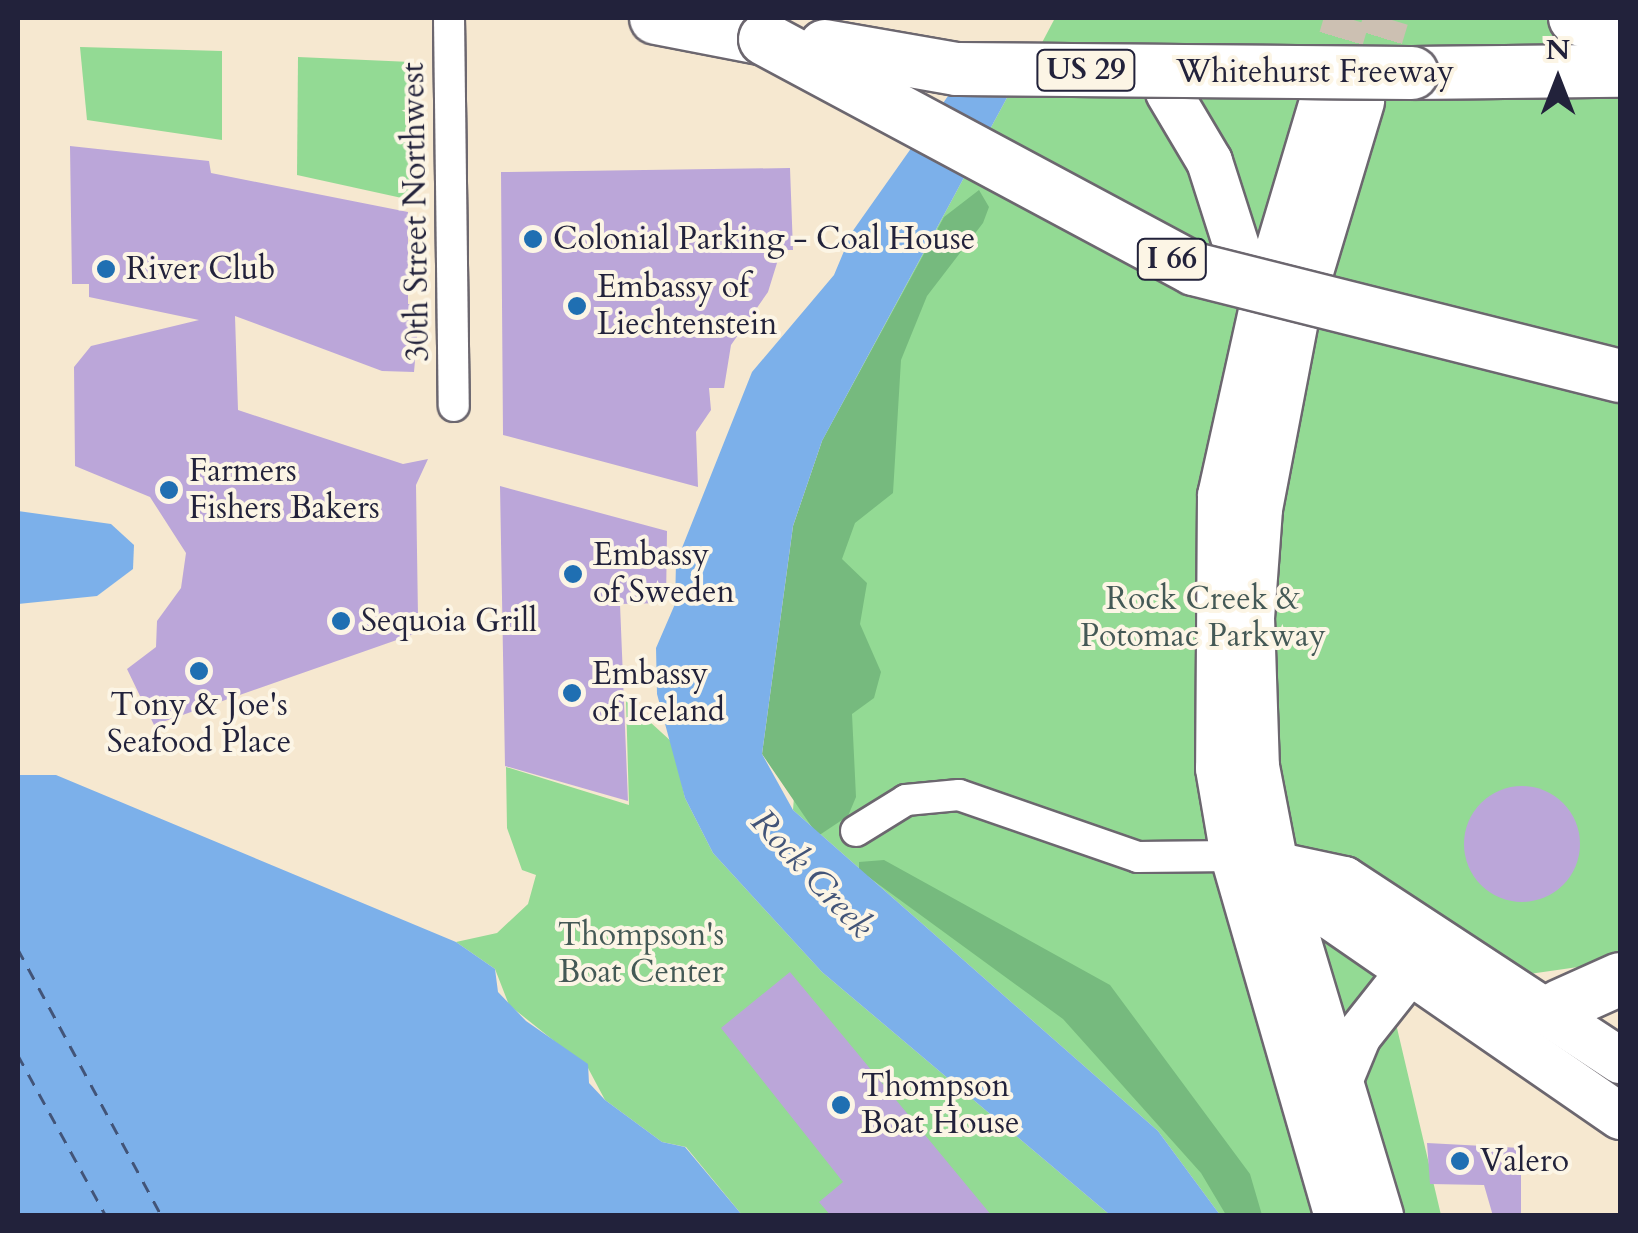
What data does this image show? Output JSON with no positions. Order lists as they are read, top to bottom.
{
  "streets": {
    "highway": ["US 29", "Whitehurst Freeway", "I 66"],
    "street": ["30th Street Northwest"]
  },
  "crossings": [
    ["Whitehurst Freeway", "I 66"]
  ],
  "water": ["Rock Creek"],
  "parks": ["Rock Creek & Potomac Parkway", "Thompson's Boat Center"],
  "places": [
    "Colonial Parking - Coal House",
    "River Club",
    "Embassy of Liechtenstein",
    "Farmers Fishers Bakers",
    "Embassy of Sweden",
    "Sequoia Grill",
    "Tony & Joe's Seafood Place",
    "Embassy of Iceland",
    "Thompson Boat House",
    "Valero"
  ],
  "north": "top"
}
